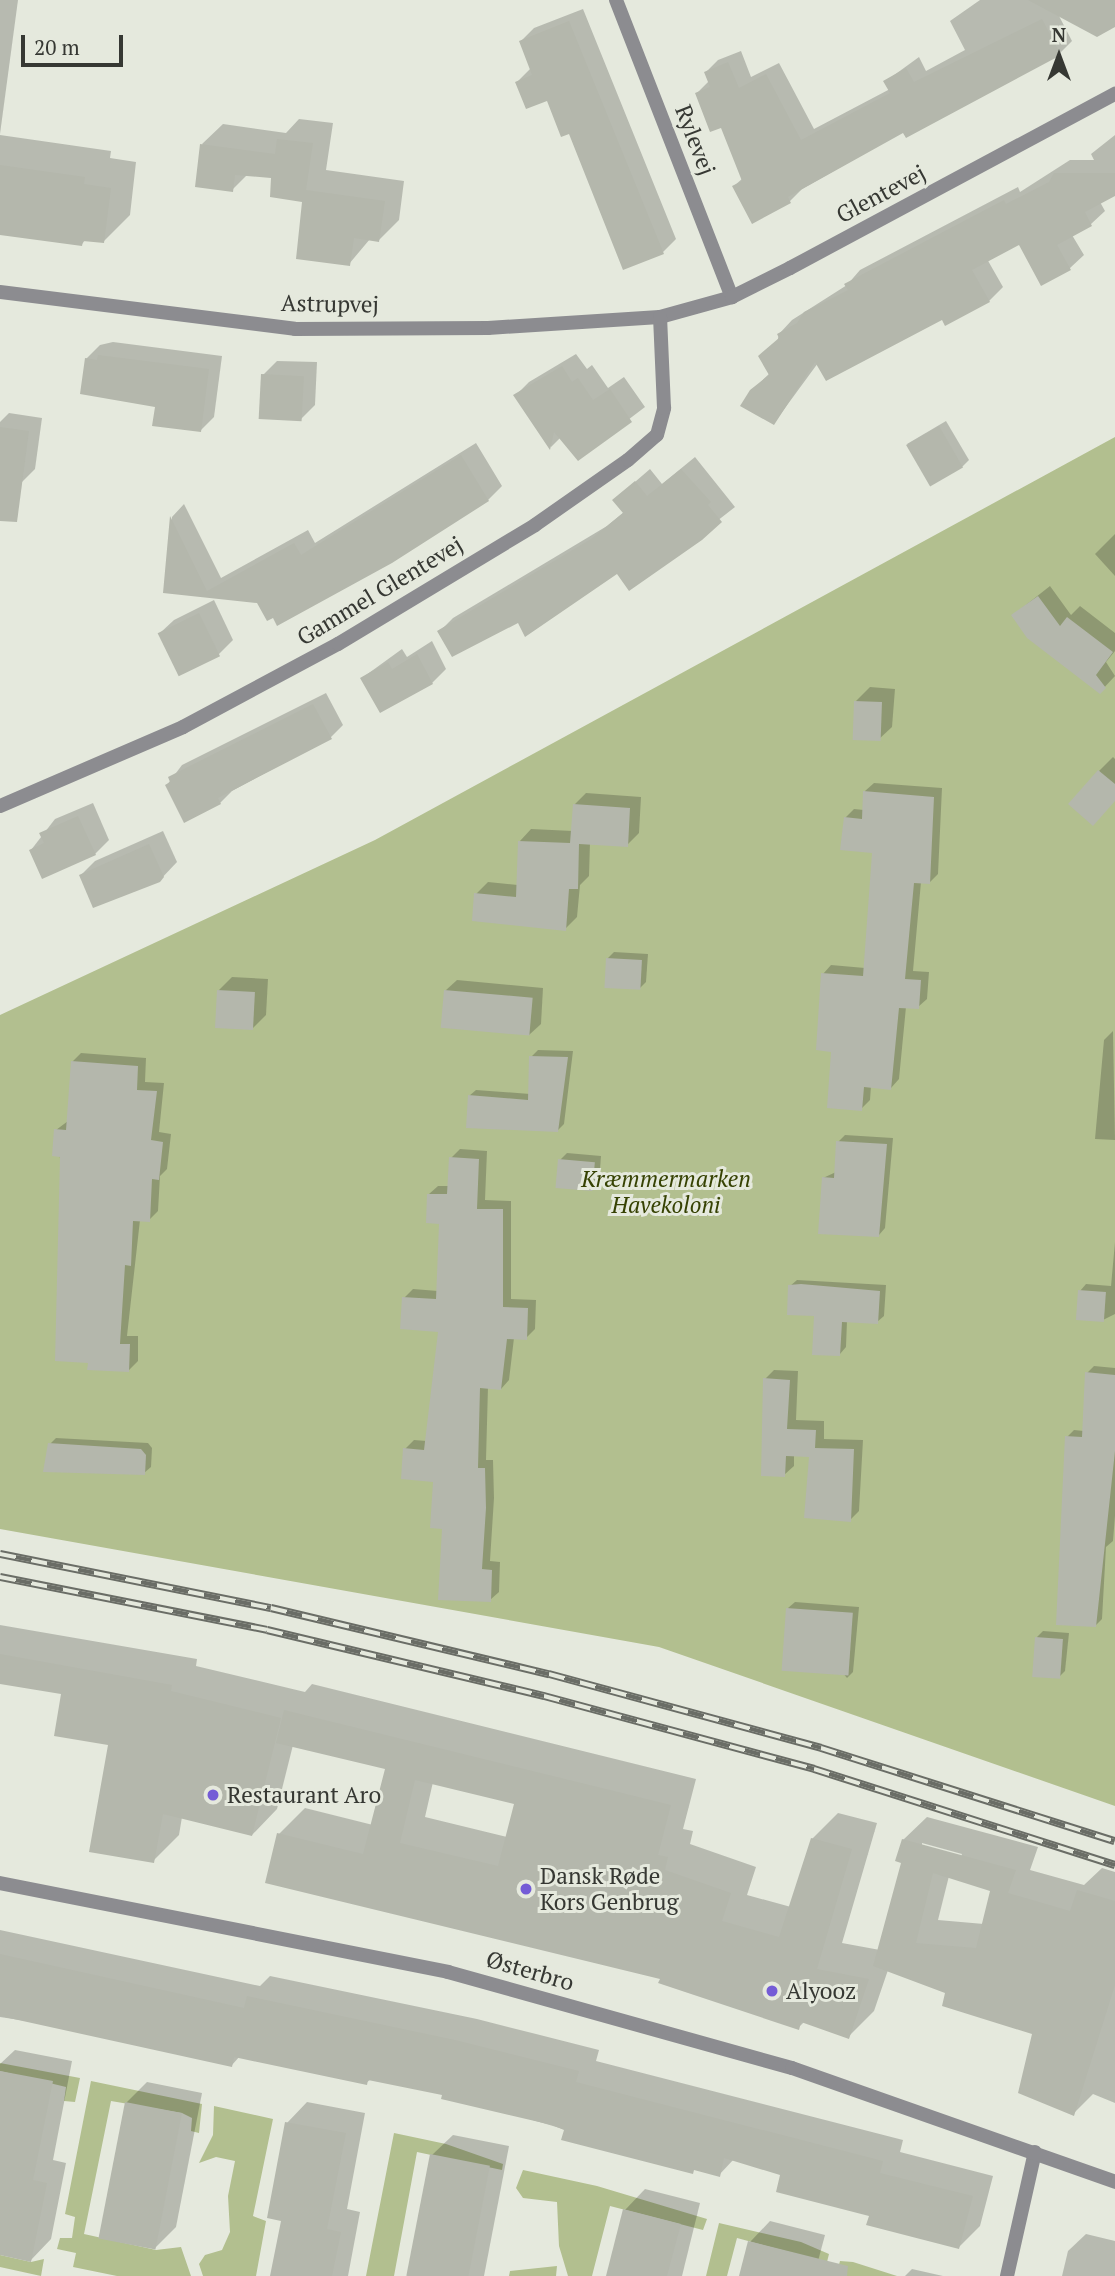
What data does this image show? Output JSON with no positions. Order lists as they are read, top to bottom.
{
  "streets": {
    "street": [
      "Rylevej",
      "Glentevej",
      "Astrupvej",
      "Gammel Glentevej",
      "Østerbro"
    ]
  },
  "crossings": [
    ["Rylevej", "Glentevej"],
    ["Glentevej", "Astrupvej"],
    ["Glentevej", "Gammel Glentevej"],
    ["Astrupvej", "Gammel Glentevej"]
  ],
  "parks": ["Kræmmermarken Havekoloni"],
  "places": ["Restaurant Aro", "Dansk Røde Kors Genbrug", "Alyooz"],
  "scale_bar": "20 m",
  "north": "top"
}
